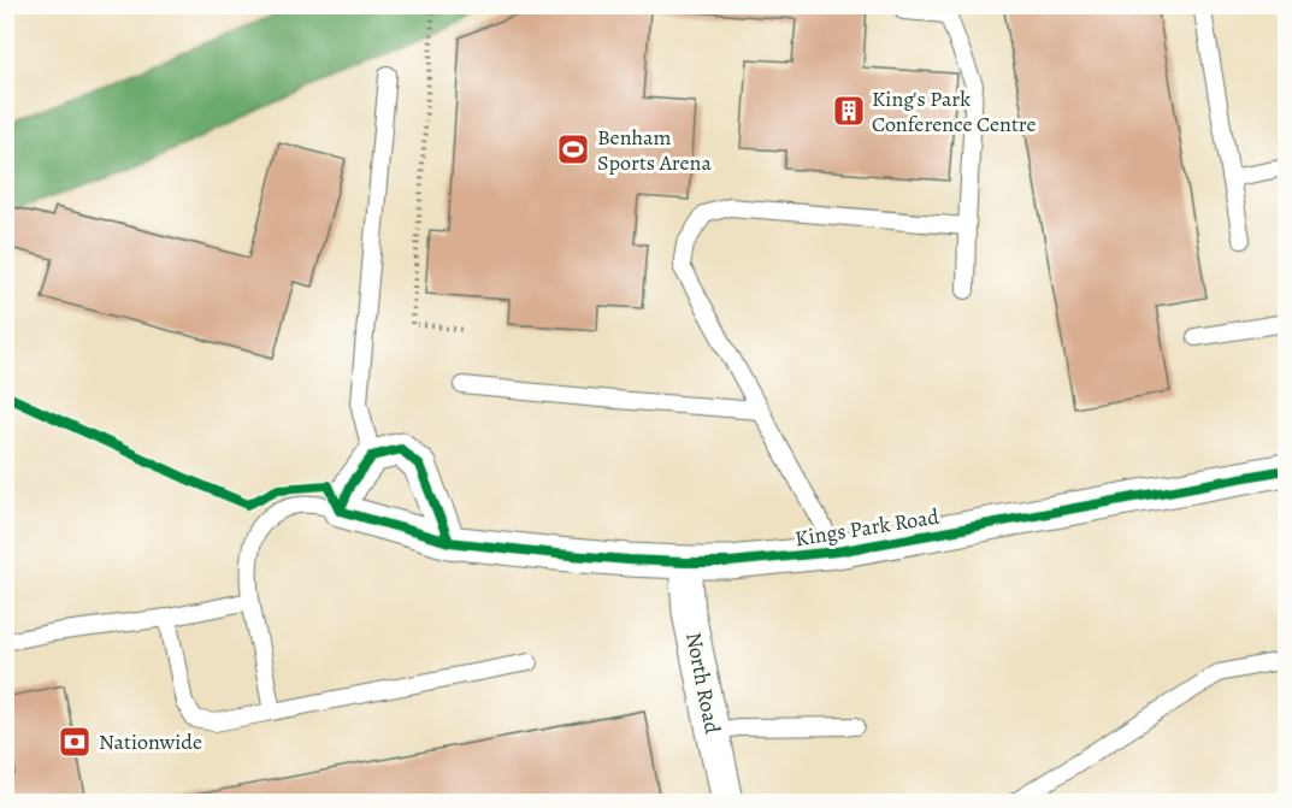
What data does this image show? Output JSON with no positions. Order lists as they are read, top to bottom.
{
  "streets": {
    "street": ["Kings Park Road", "North Road"]
  },
  "crossings": [
    ["Kings Park Road", "North Road"]
  ],
  "places": {
    "building": ["King's Park Conference Centre"],
    "sports": ["Benham Sports Arena"],
    "bank": ["Nationwide"]
  }
}
